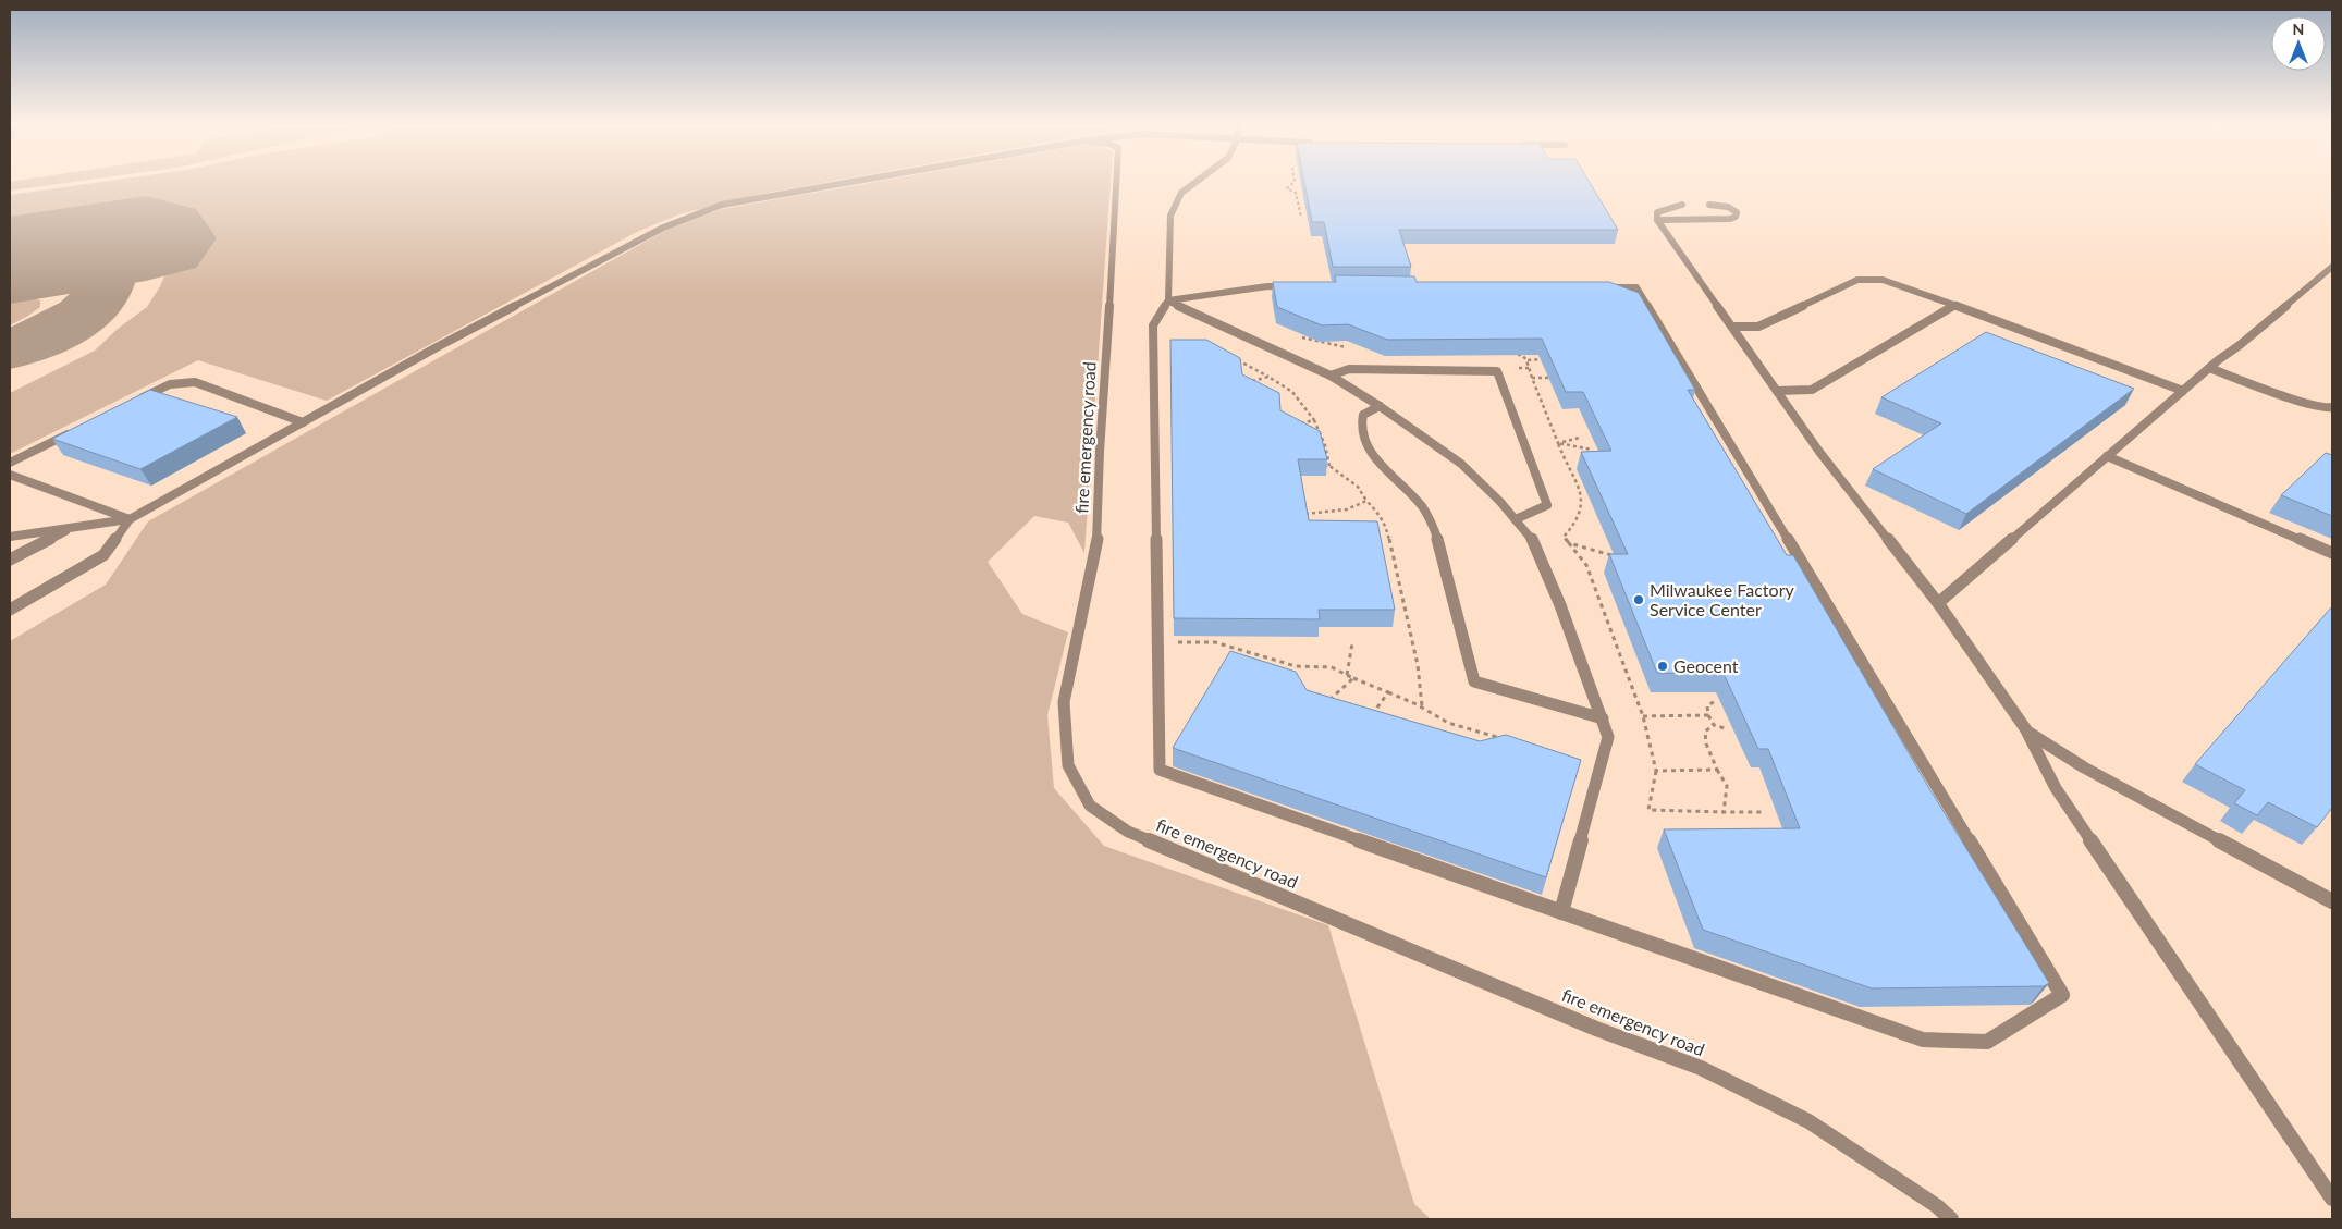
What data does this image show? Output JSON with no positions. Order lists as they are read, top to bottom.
{
  "streets": {
    "street": ["fire emergency road"]
  },
  "places": ["Milwaukee Factory Service Center", "Geocent"],
  "north": "top"
}
